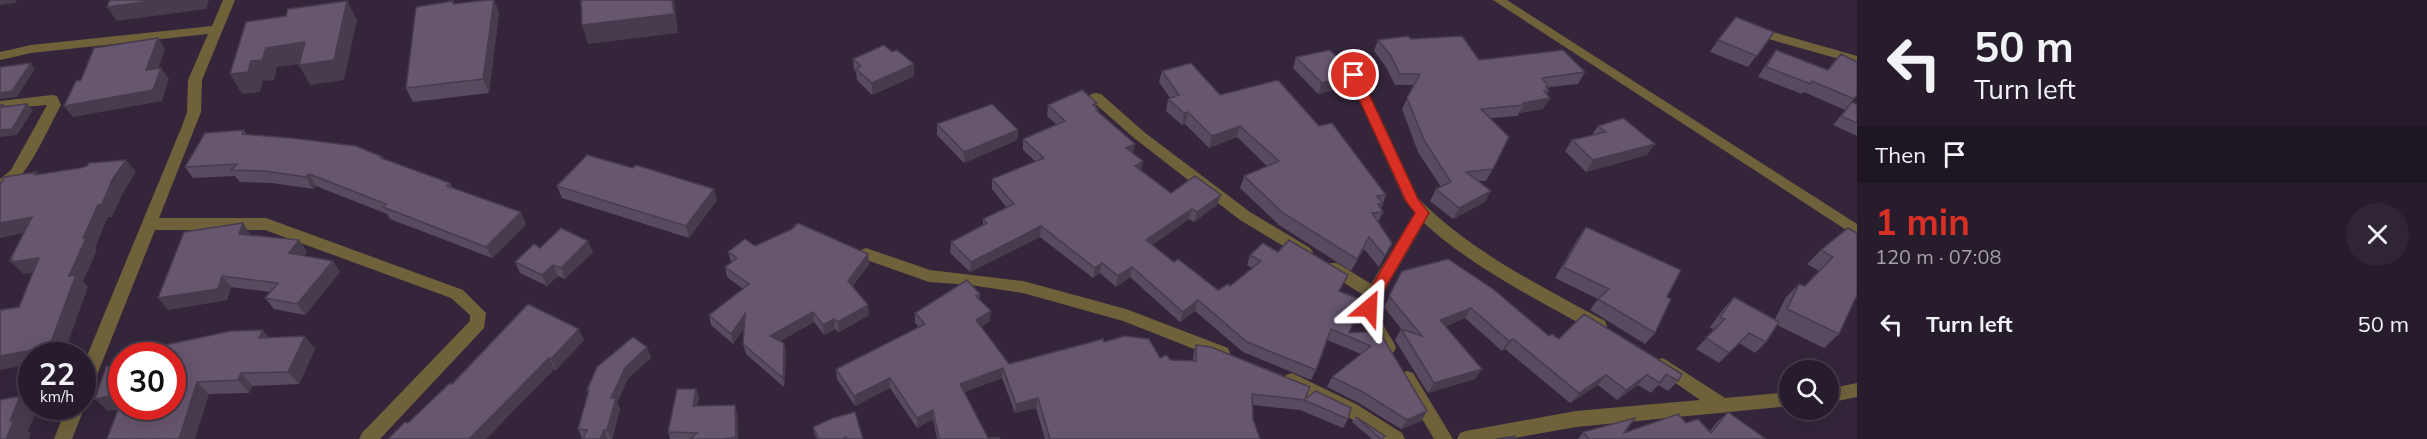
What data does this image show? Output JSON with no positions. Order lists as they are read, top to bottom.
{
  "page": {
    "turn": ["50 m", "Turn left"],
    "then": "Then",
    "heading": ["1 min", "120 m · 07:08"],
    "list": [
      {
        "name": "Turn left",
        "value": "50 m"
      }
    ],
    "speed": "22 km/h",
    "limit": "30"
  }
}
